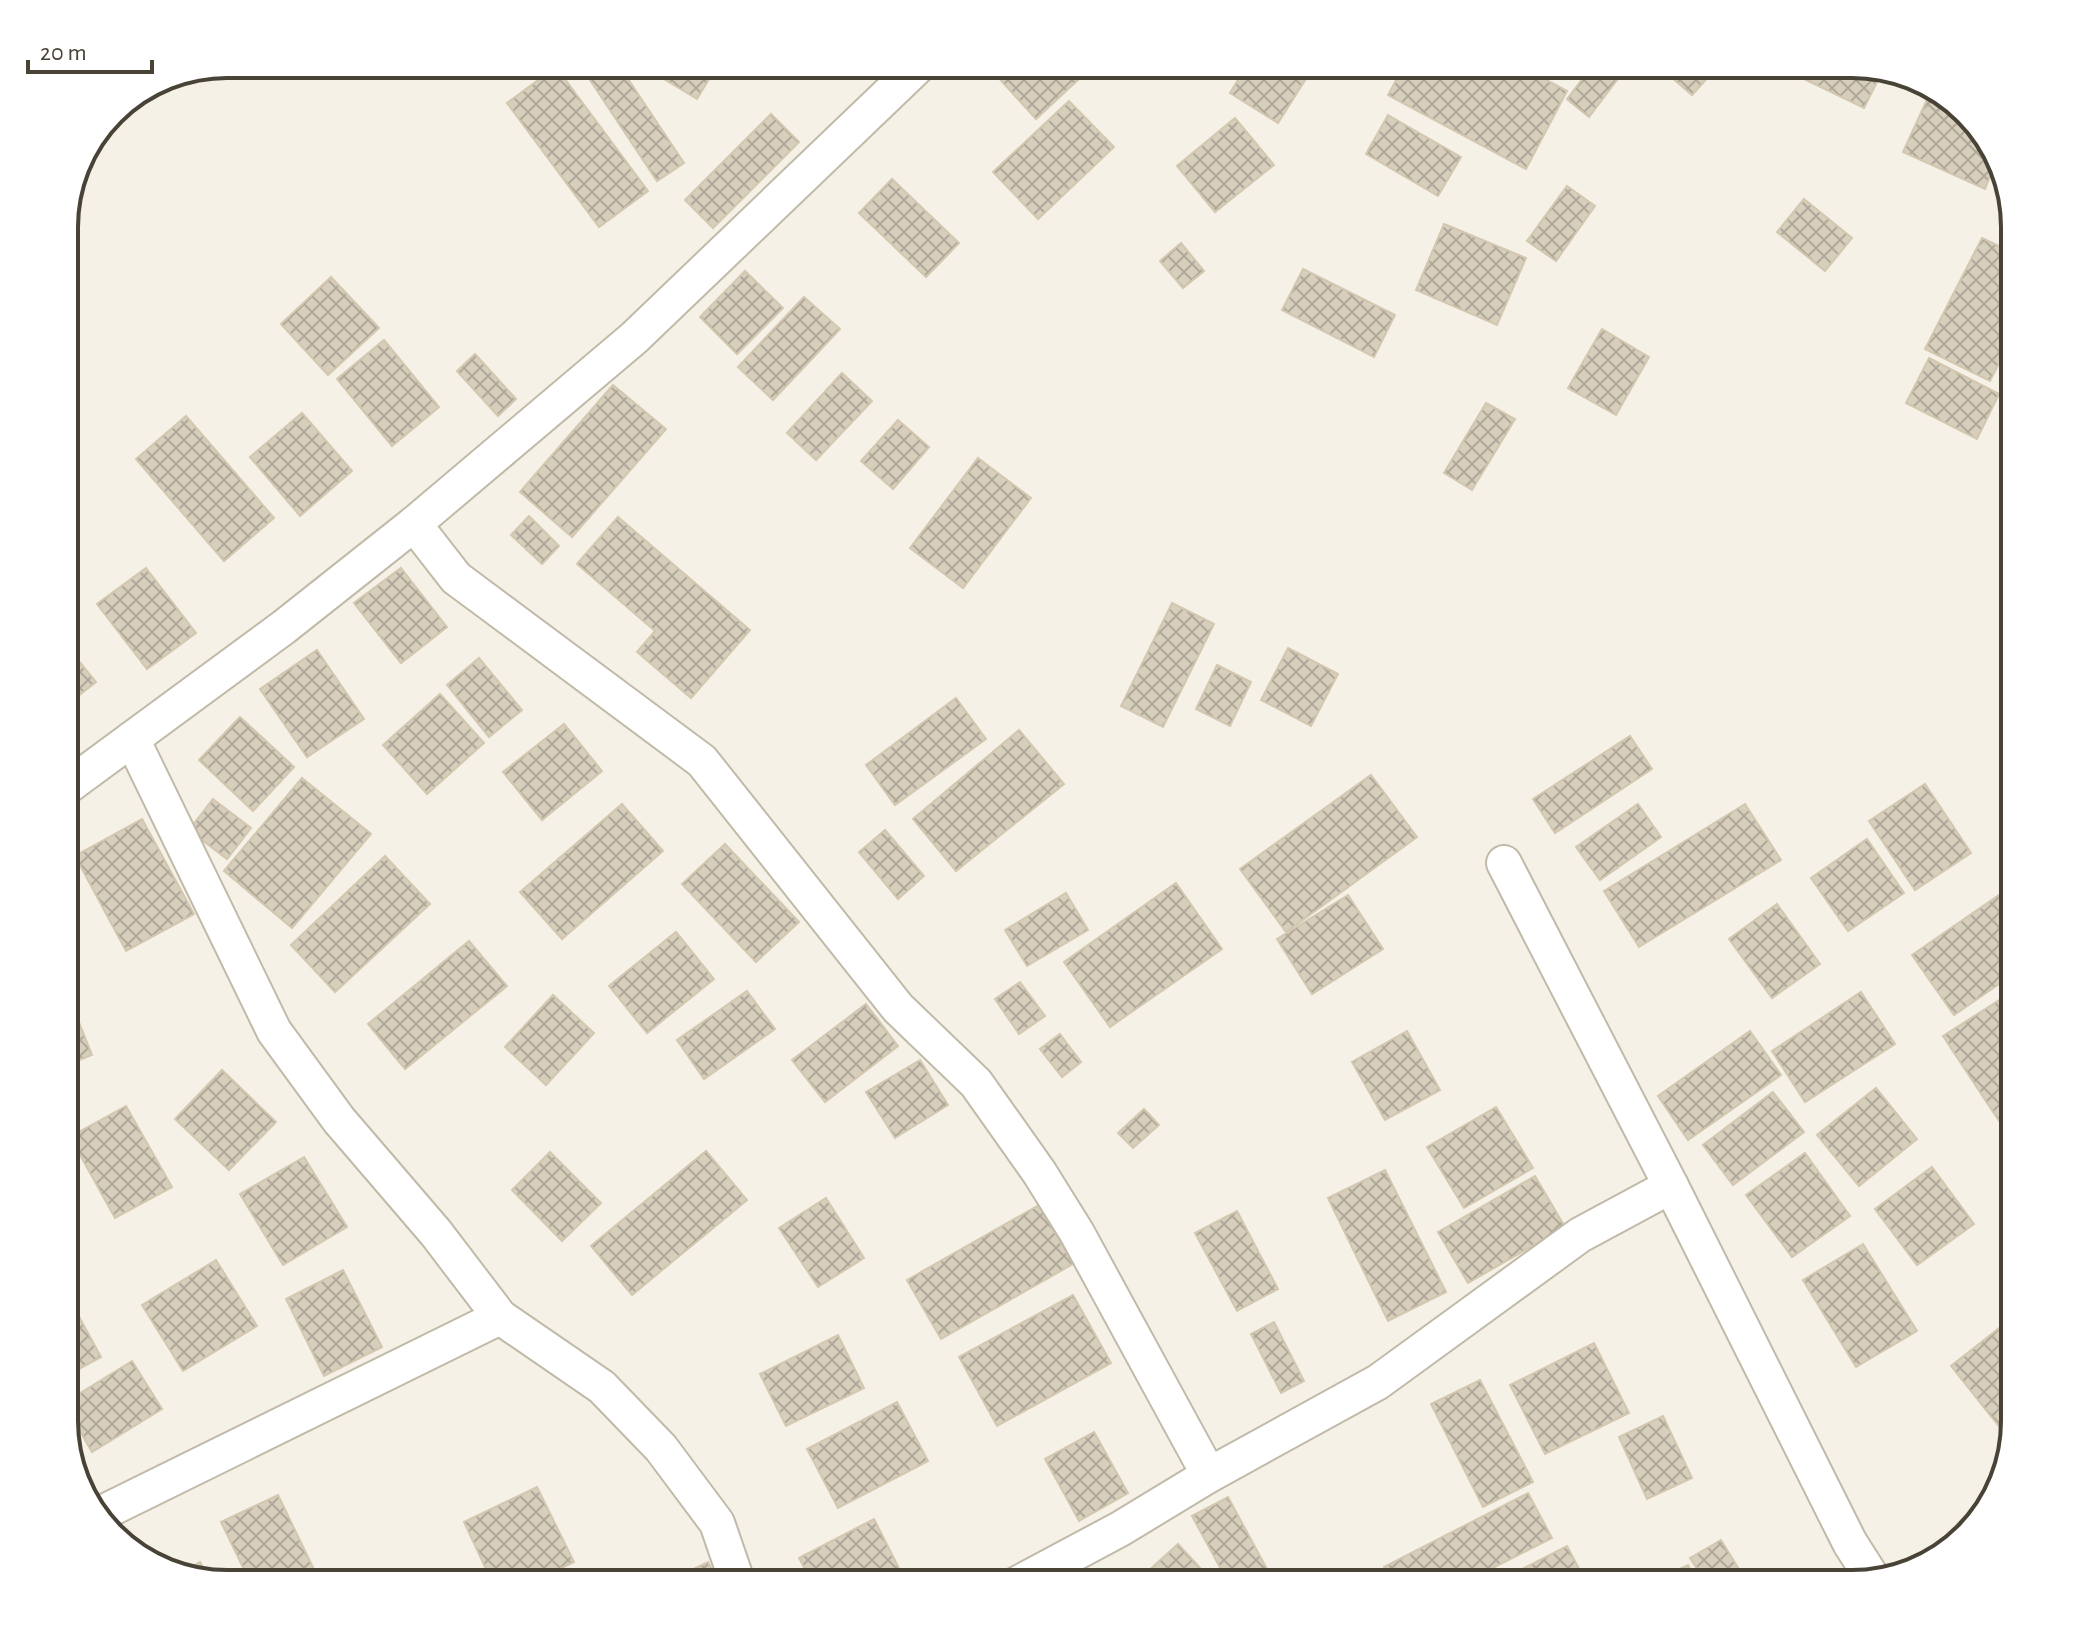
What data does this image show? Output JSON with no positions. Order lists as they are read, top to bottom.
{
  "scale_bar": "20 m"
}
